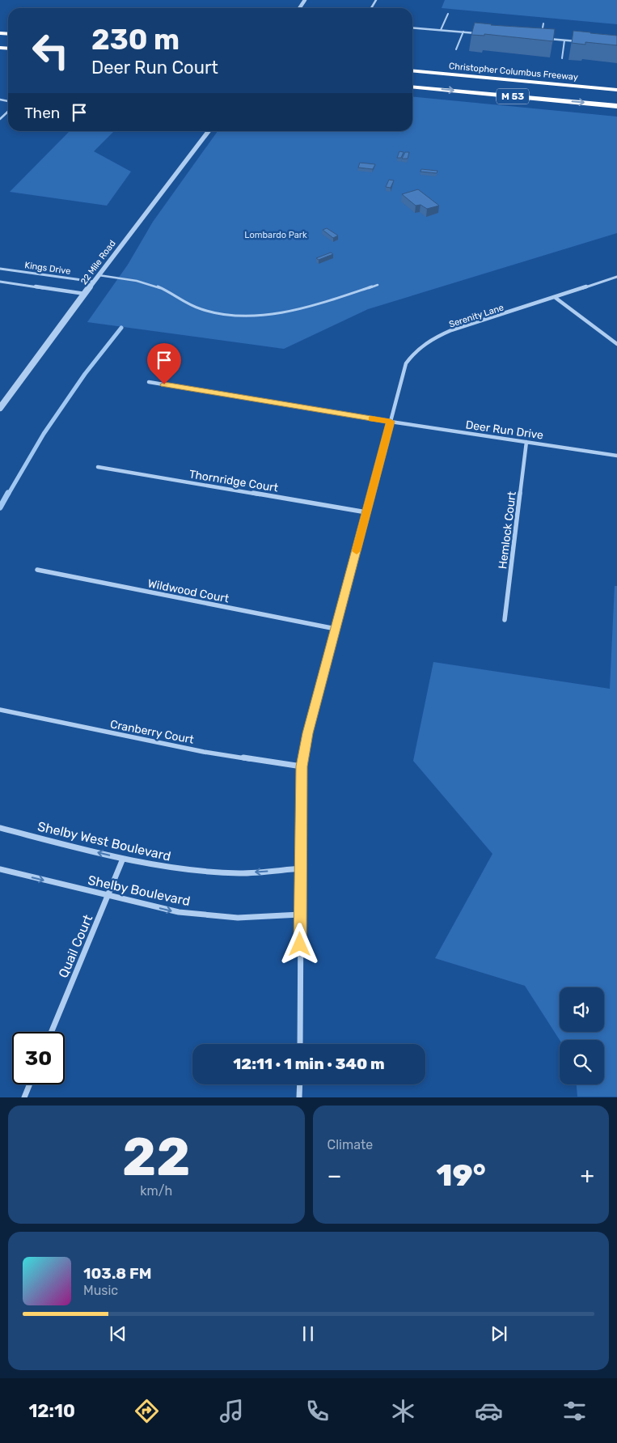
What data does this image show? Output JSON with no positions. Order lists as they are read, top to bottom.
{
  "streets": {
    "highway": ["Christopher Columbus Freeway", "M 53"],
    "street": [
      "22 Mile Road",
      "Kings Drive",
      "Serenity Lane",
      "Deer Run Drive",
      "Thornridge Court",
      "Hemlock Court",
      "Wildwood Court",
      "Cranberry Court",
      "Shelby West Boulevard",
      "Shelby Boulevard",
      "Quail Court"
    ]
  },
  "crossings": [
    ["22 Mile Road", "Kings Drive"],
    ["Serenity Lane", "Deer Run Drive"],
    ["Serenity Lane", "Thornridge Court"],
    ["Serenity Lane", "Wildwood Court"],
    ["Serenity Lane", "Cranberry Court"],
    ["Serenity Lane", "Shelby West Boulevard"],
    ["Serenity Lane", "Shelby Boulevard"],
    ["Deer Run Drive", "Hemlock Court"],
    ["Shelby West Boulevard", "Quail Court"],
    ["Shelby Boulevard", "Quail Court"]
  ],
  "one_way": ["Shelby West Boulevard", "Shelby Boulevard"],
  "parks": ["Lombardo Park"],
  "page": {
    "turn": ["230 m", "Deer Run Court"],
    "then": "Then",
    "limit": "30",
    "trip": "12:11 · 1 min · 340 m",
    "tile": [
      ["22", "km/h"],
      "Climate"
    ],
    "heat": ["−", "19°", "+"],
    "song": ["103.8 FM", "Music"],
    "tabs": "12:10"
  }
}
